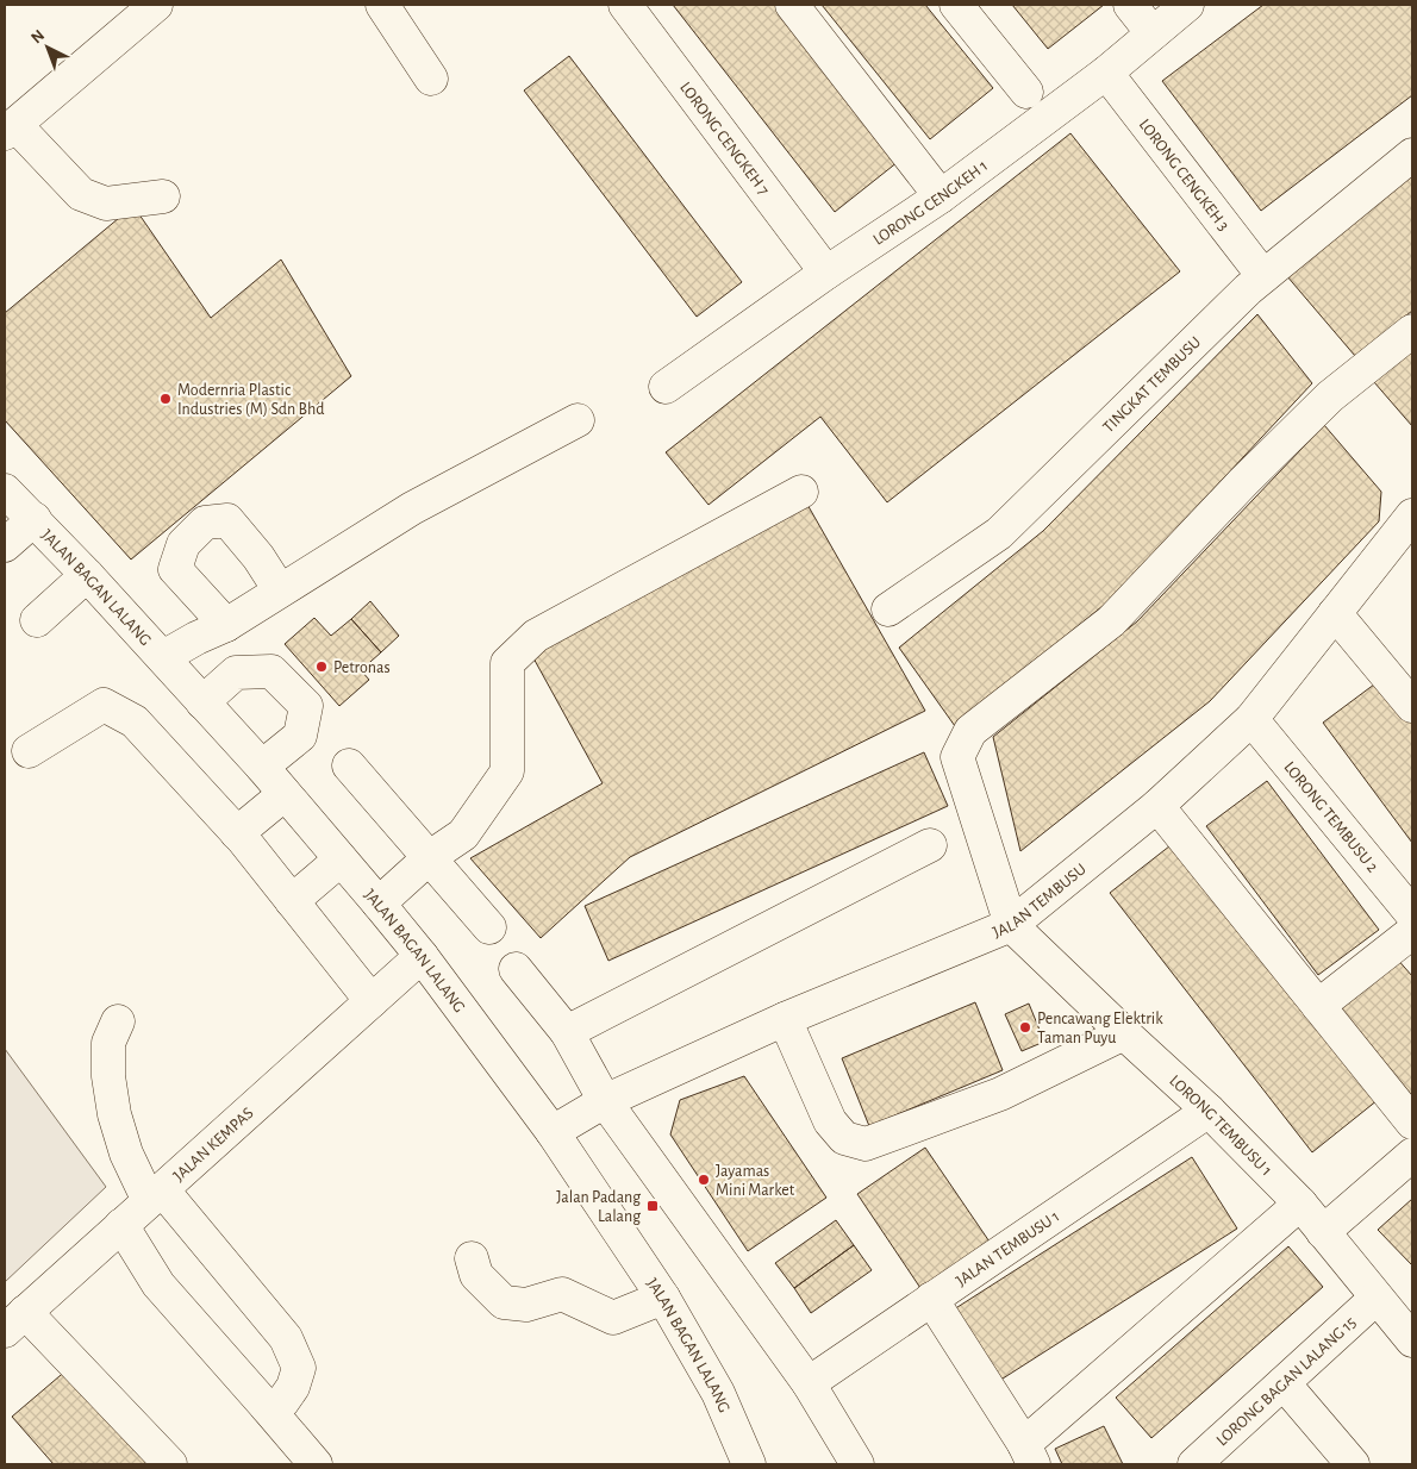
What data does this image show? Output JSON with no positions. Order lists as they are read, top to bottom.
{
  "streets": {
    "street": [
      "LORONG CENGKEH 7",
      "LORONG CENGKEH 3",
      "LORONG CENGKEH 1",
      "TINGKAT TEMBUSU",
      "JALAN BAGAN LALANG",
      "LORONG TEMBUSU 2",
      "JALAN TEMBUSU",
      "LORONG TEMBUSU 1",
      "JALAN KEMPAS",
      "JALAN TEMBUSU 1",
      "LORONG BAGAN LALANG 15"
    ]
  },
  "crossings": [
    ["LORONG CENGKEH 7", "LORONG CENGKEH 1"],
    ["LORONG CENGKEH 3", "LORONG CENGKEH 1"],
    ["LORONG CENGKEH 3", "TINGKAT TEMBUSU"],
    ["JALAN BAGAN LALANG", "JALAN TEMBUSU"],
    ["JALAN BAGAN LALANG", "JALAN KEMPAS"],
    ["LORONG TEMBUSU 2", "JALAN TEMBUSU"],
    ["JALAN TEMBUSU", "LORONG TEMBUSU 1"],
    ["LORONG TEMBUSU 1", "JALAN TEMBUSU 1"],
    ["LORONG TEMBUSU 1", "LORONG BAGAN LALANG 15"]
  ],
  "places": {
    "other": [
      "Modernria Plastic Industries (M) Sdn Bhd",
      "Petronas",
      "Pencawang Elektrik Taman Puyu",
      "Jayamas Mini Market"
    ],
    "transit": ["Jalan Padang Lalang"]
  },
  "north": "top left"
}
